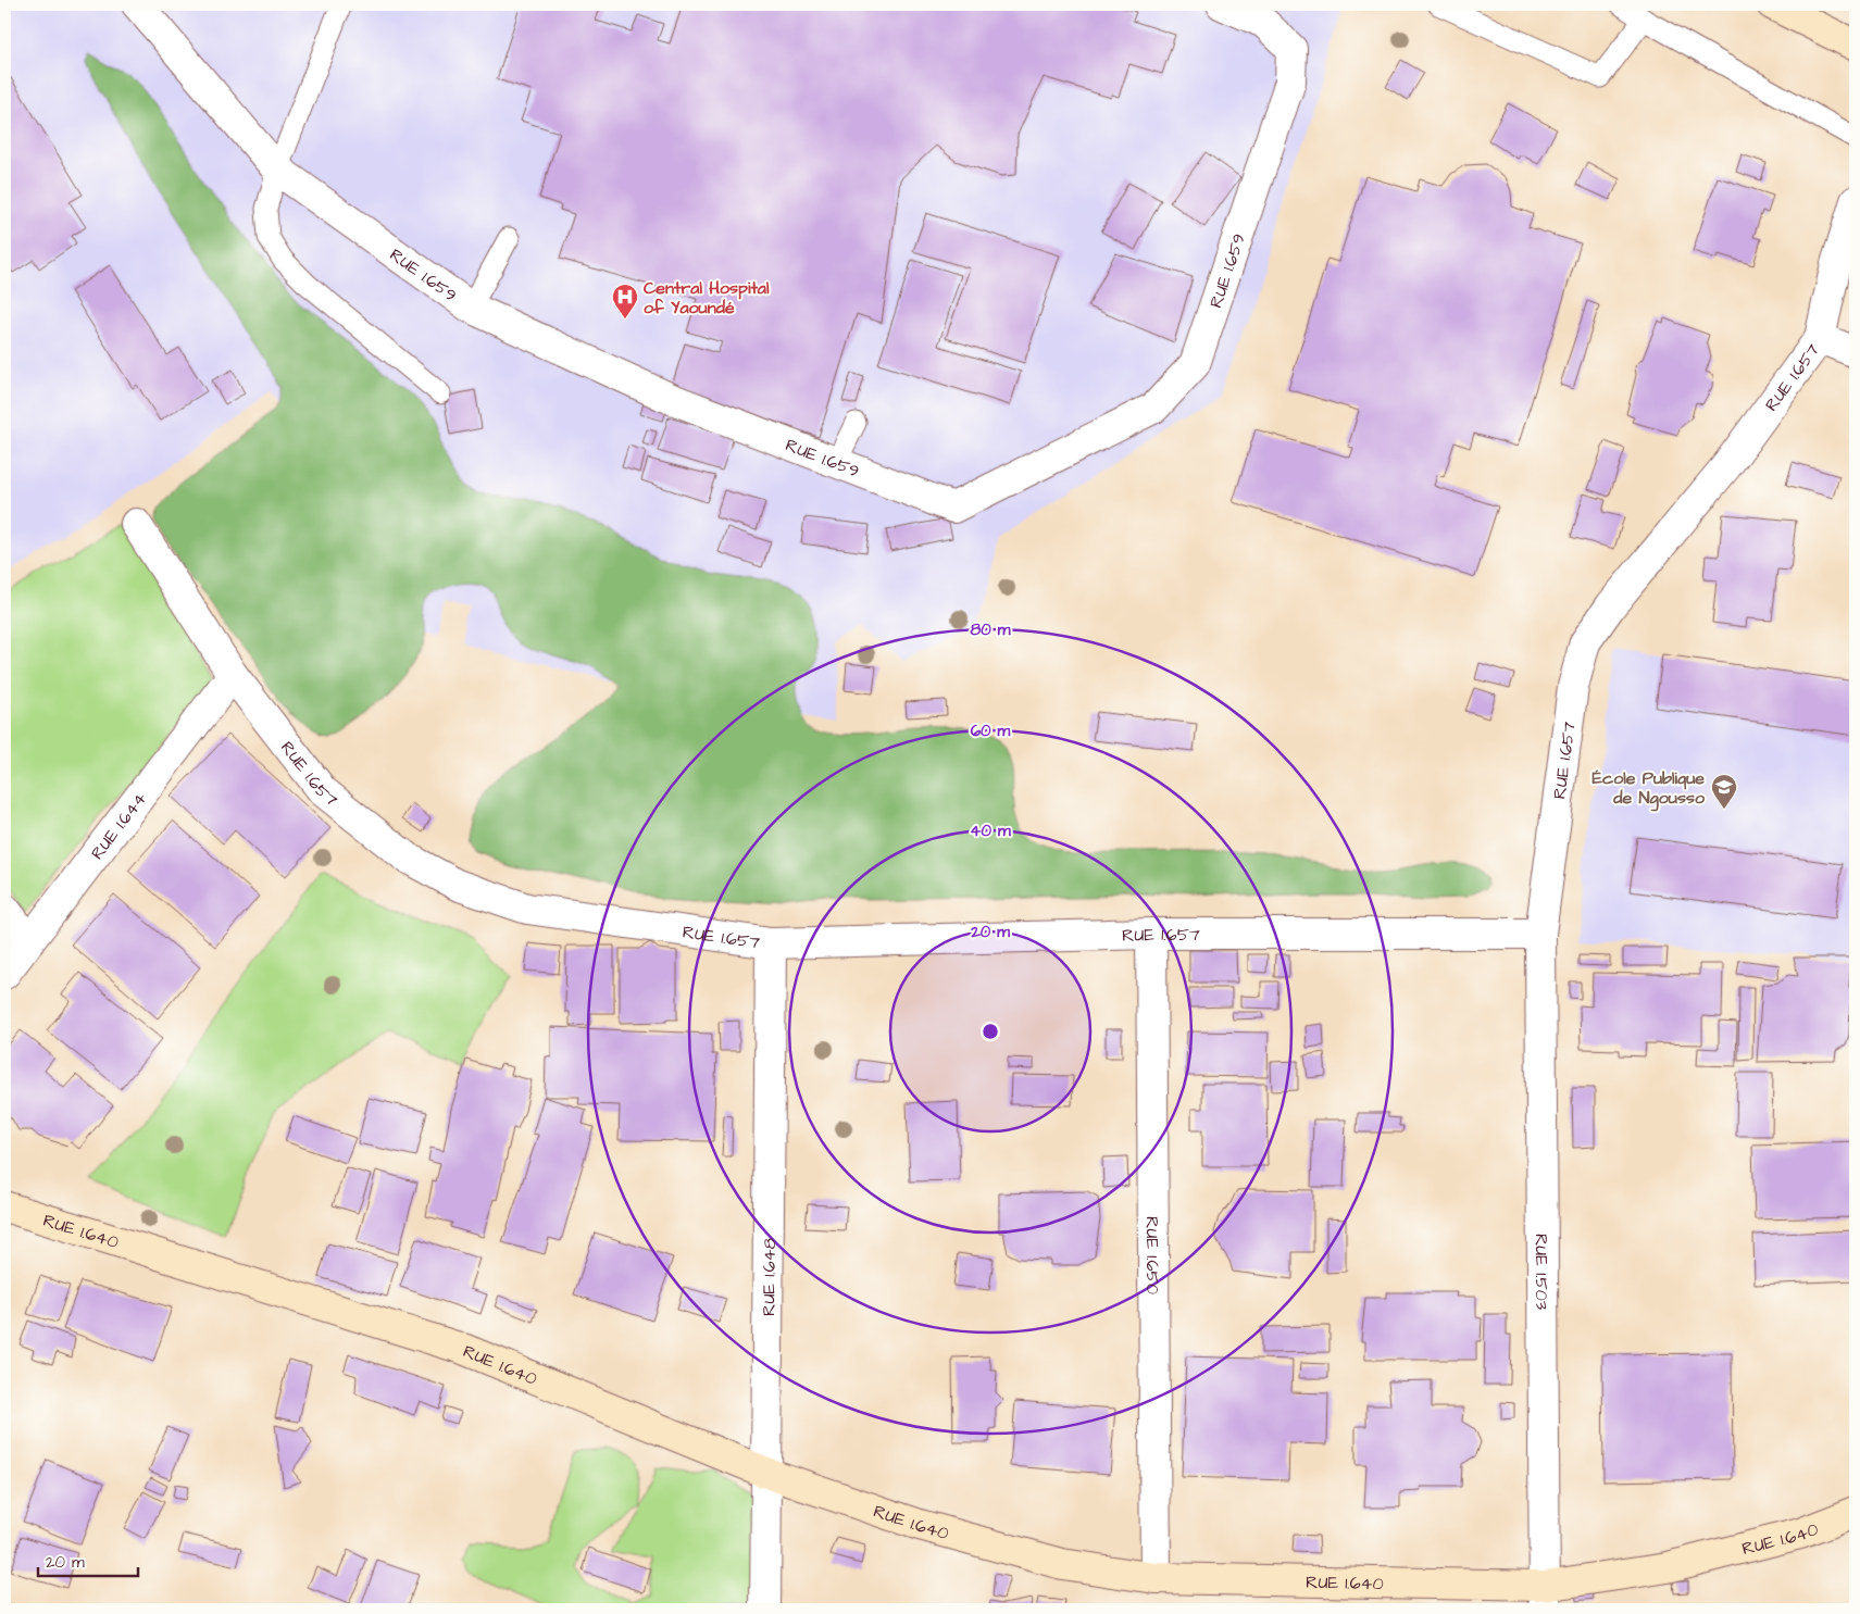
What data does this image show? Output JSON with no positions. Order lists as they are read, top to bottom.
{
  "streets": {
    "street": [
      "RUE 1.659",
      "RUE 1.657",
      "RUE 1.644",
      "RUE 1.640",
      "RUE 1.650",
      "RUE 1.503",
      "RUE 1.648"
    ]
  },
  "crossings": [
    ["RUE 1.657", "RUE 1.644"],
    ["RUE 1.657", "RUE 1.650"],
    ["RUE 1.657", "RUE 1.503"],
    ["RUE 1.657", "RUE 1.648"],
    ["RUE 1.640", "RUE 1.650"],
    ["RUE 1.640", "RUE 1.503"],
    ["RUE 1.640", "RUE 1.648"]
  ],
  "places": {
    "hospital": ["Central Hospital of Yaoundé"],
    "school or university": ["École Publique de Ngousso"]
  },
  "scale_bar": "20 m",
  "rings": [
    "80 m",
    "60 m",
    "40 m",
    "20 m"
  ]
}
